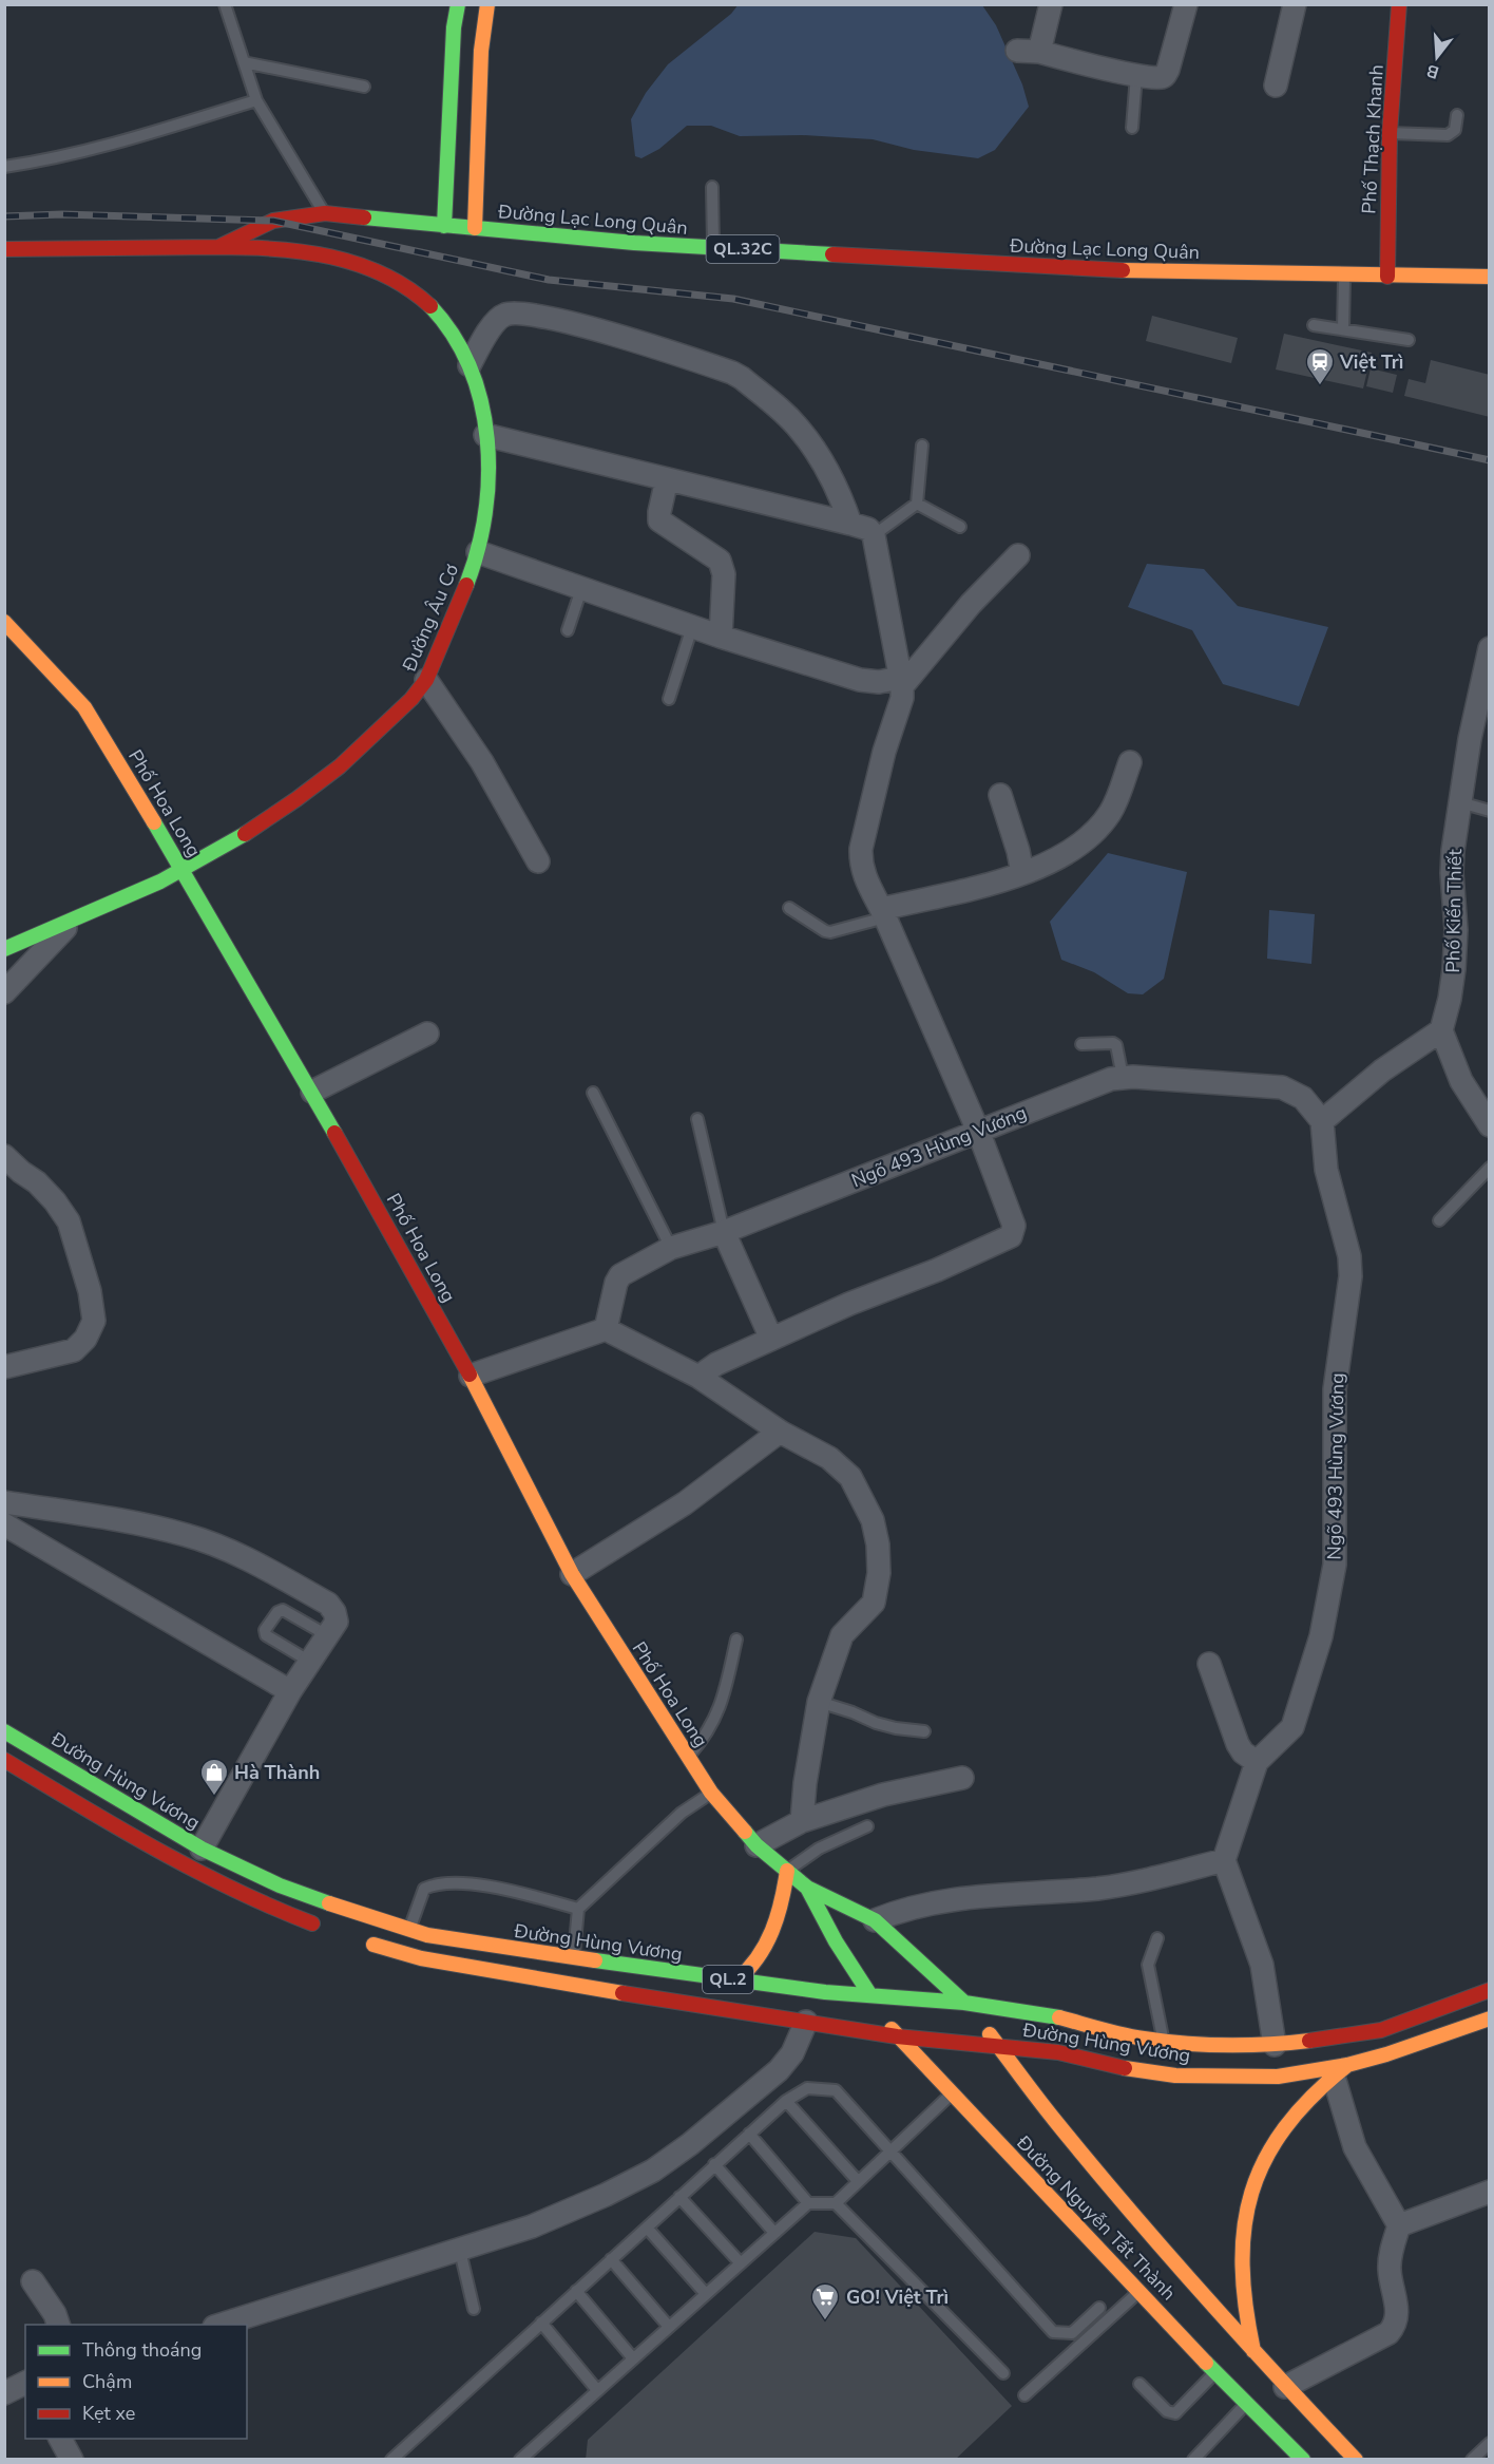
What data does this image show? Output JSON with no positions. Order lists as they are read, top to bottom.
{
  "streets": {
    "main road": [
      "Phố Thạch Khanh",
      "Đường Lạc Long Quân",
      "QL.32C",
      "Đường Âu Cơ",
      "Phố Hoa Long",
      "Đường Hùng Vương",
      "QL.2",
      "Đường Nguyễn Tất Thành"
    ],
    "street": ["Phố Kiến Thiết", "Ngõ 493 Hùng Vương"]
  },
  "crossings": [
    ["Phố Thạch Khanh", "Đường Lạc Long Quân"],
    ["Đường Lạc Long Quân", "Đường Âu Cơ"],
    ["Đường Âu Cơ", "Phố Hoa Long"],
    ["Phố Hoa Long", "Đường Hùng Vương"],
    ["Phố Hoa Long", "Đường Nguyễn Tất Thành"],
    ["Đường Hùng Vương", "Đường Nguyễn Tất Thành"]
  ],
  "places": {
    "station": ["Việt Trì"],
    "shop": ["Hà Thành"],
    "supermarket": ["GO! Việt Trì"]
  },
  "legend": ["Thông thoáng", "Chậm", "Kẹt xe"],
  "north": "bottom"
}
